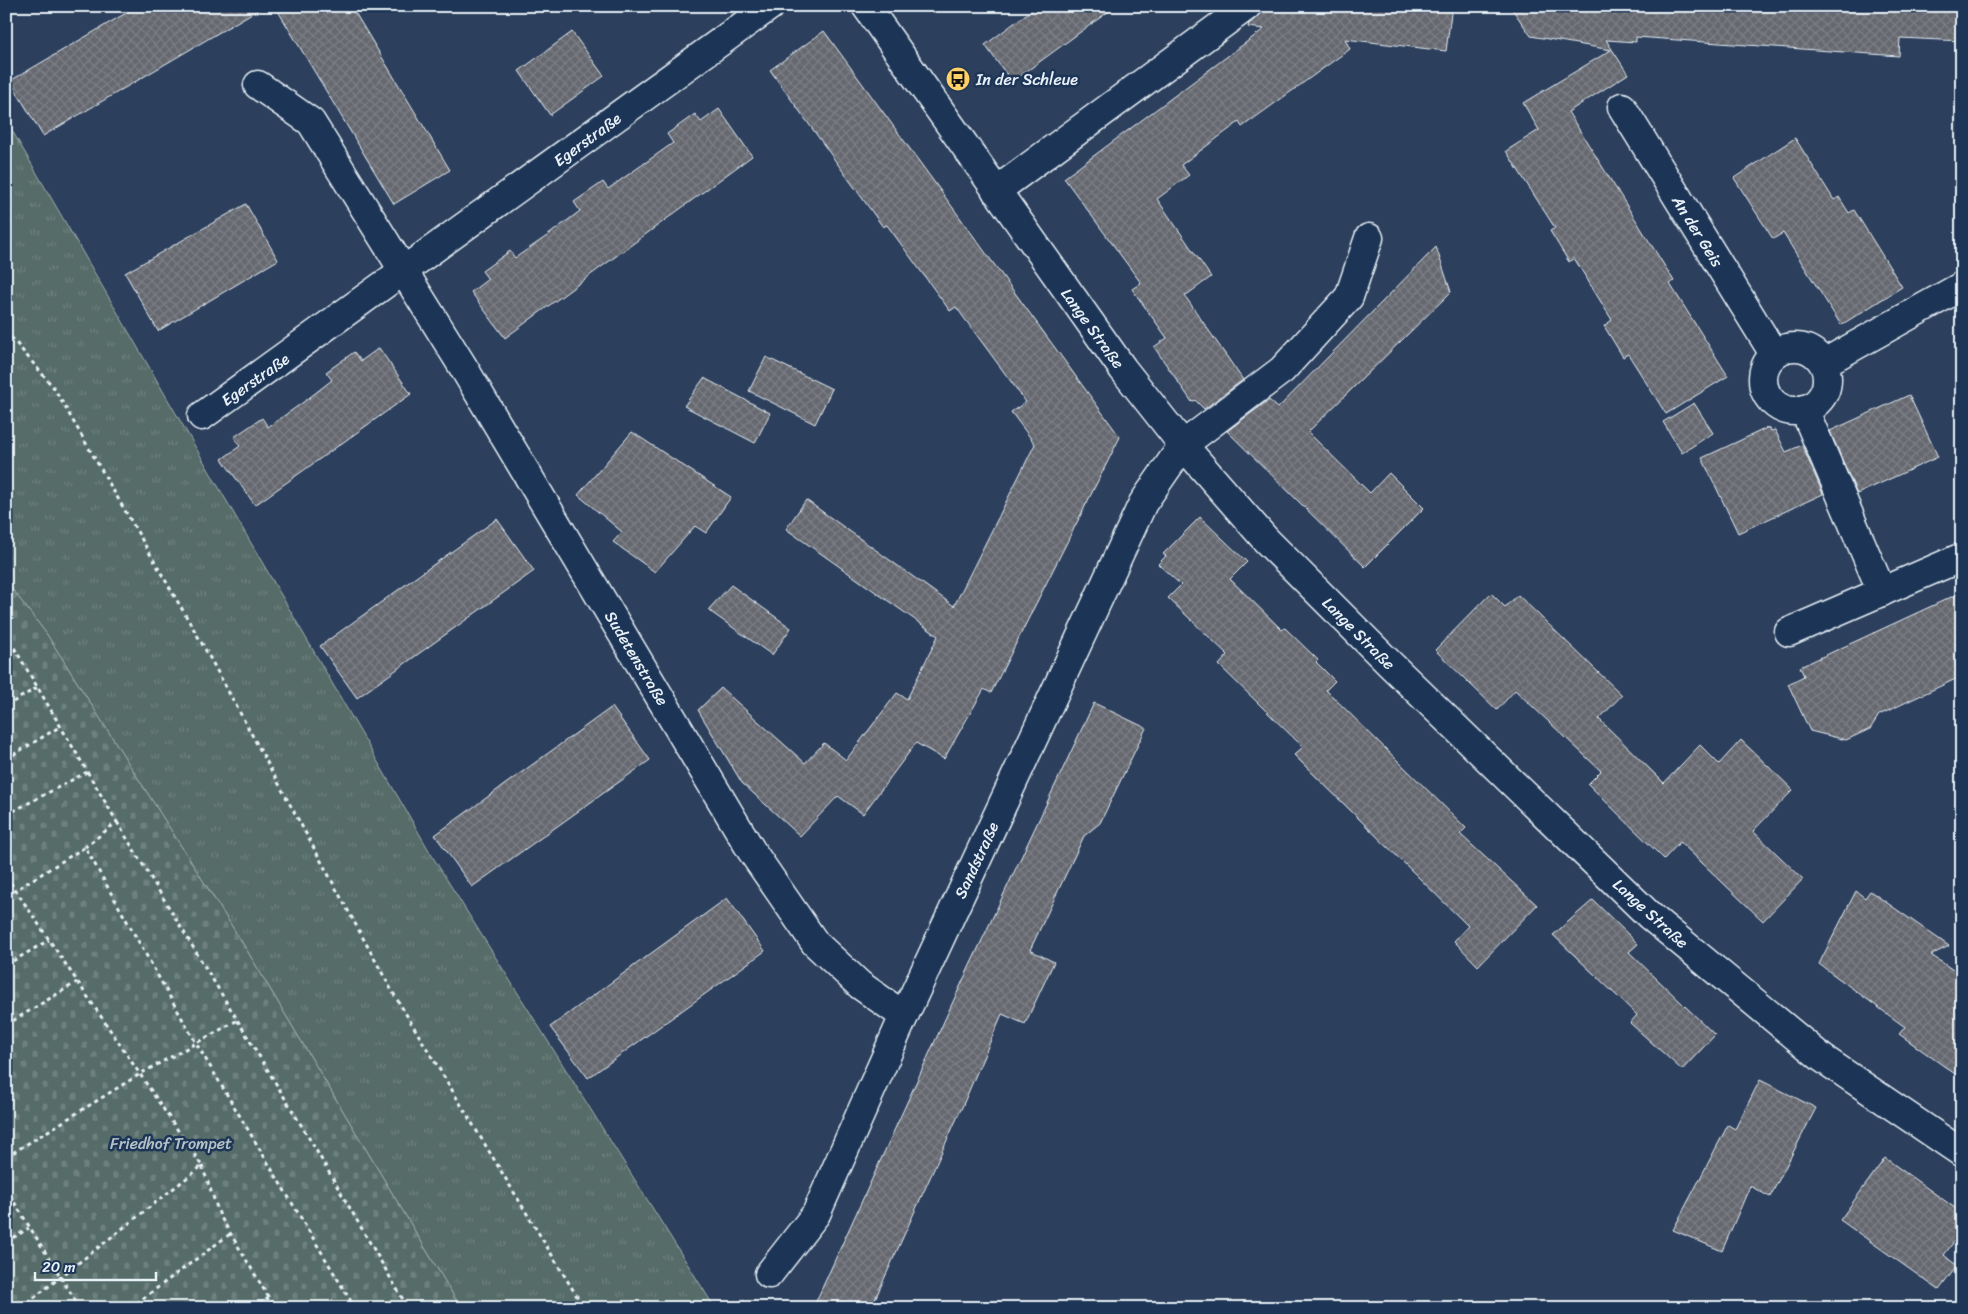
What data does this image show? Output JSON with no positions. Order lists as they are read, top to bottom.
{
  "streets": {
    "street": [
      "Egerstraße",
      "An der Geis",
      "Lange Straße",
      "Sudetenstraße",
      "Sandstraße"
    ]
  },
  "crossings": [
    ["Egerstraße", "Sudetenstraße"],
    ["Lange Straße", "Sandstraße"],
    ["Sudetenstraße", "Sandstraße"]
  ],
  "parks": ["Friedhof Trompet"],
  "places": {
    "bus stop": ["In der Schleue"]
  },
  "scale_bar": "20 m"
}
